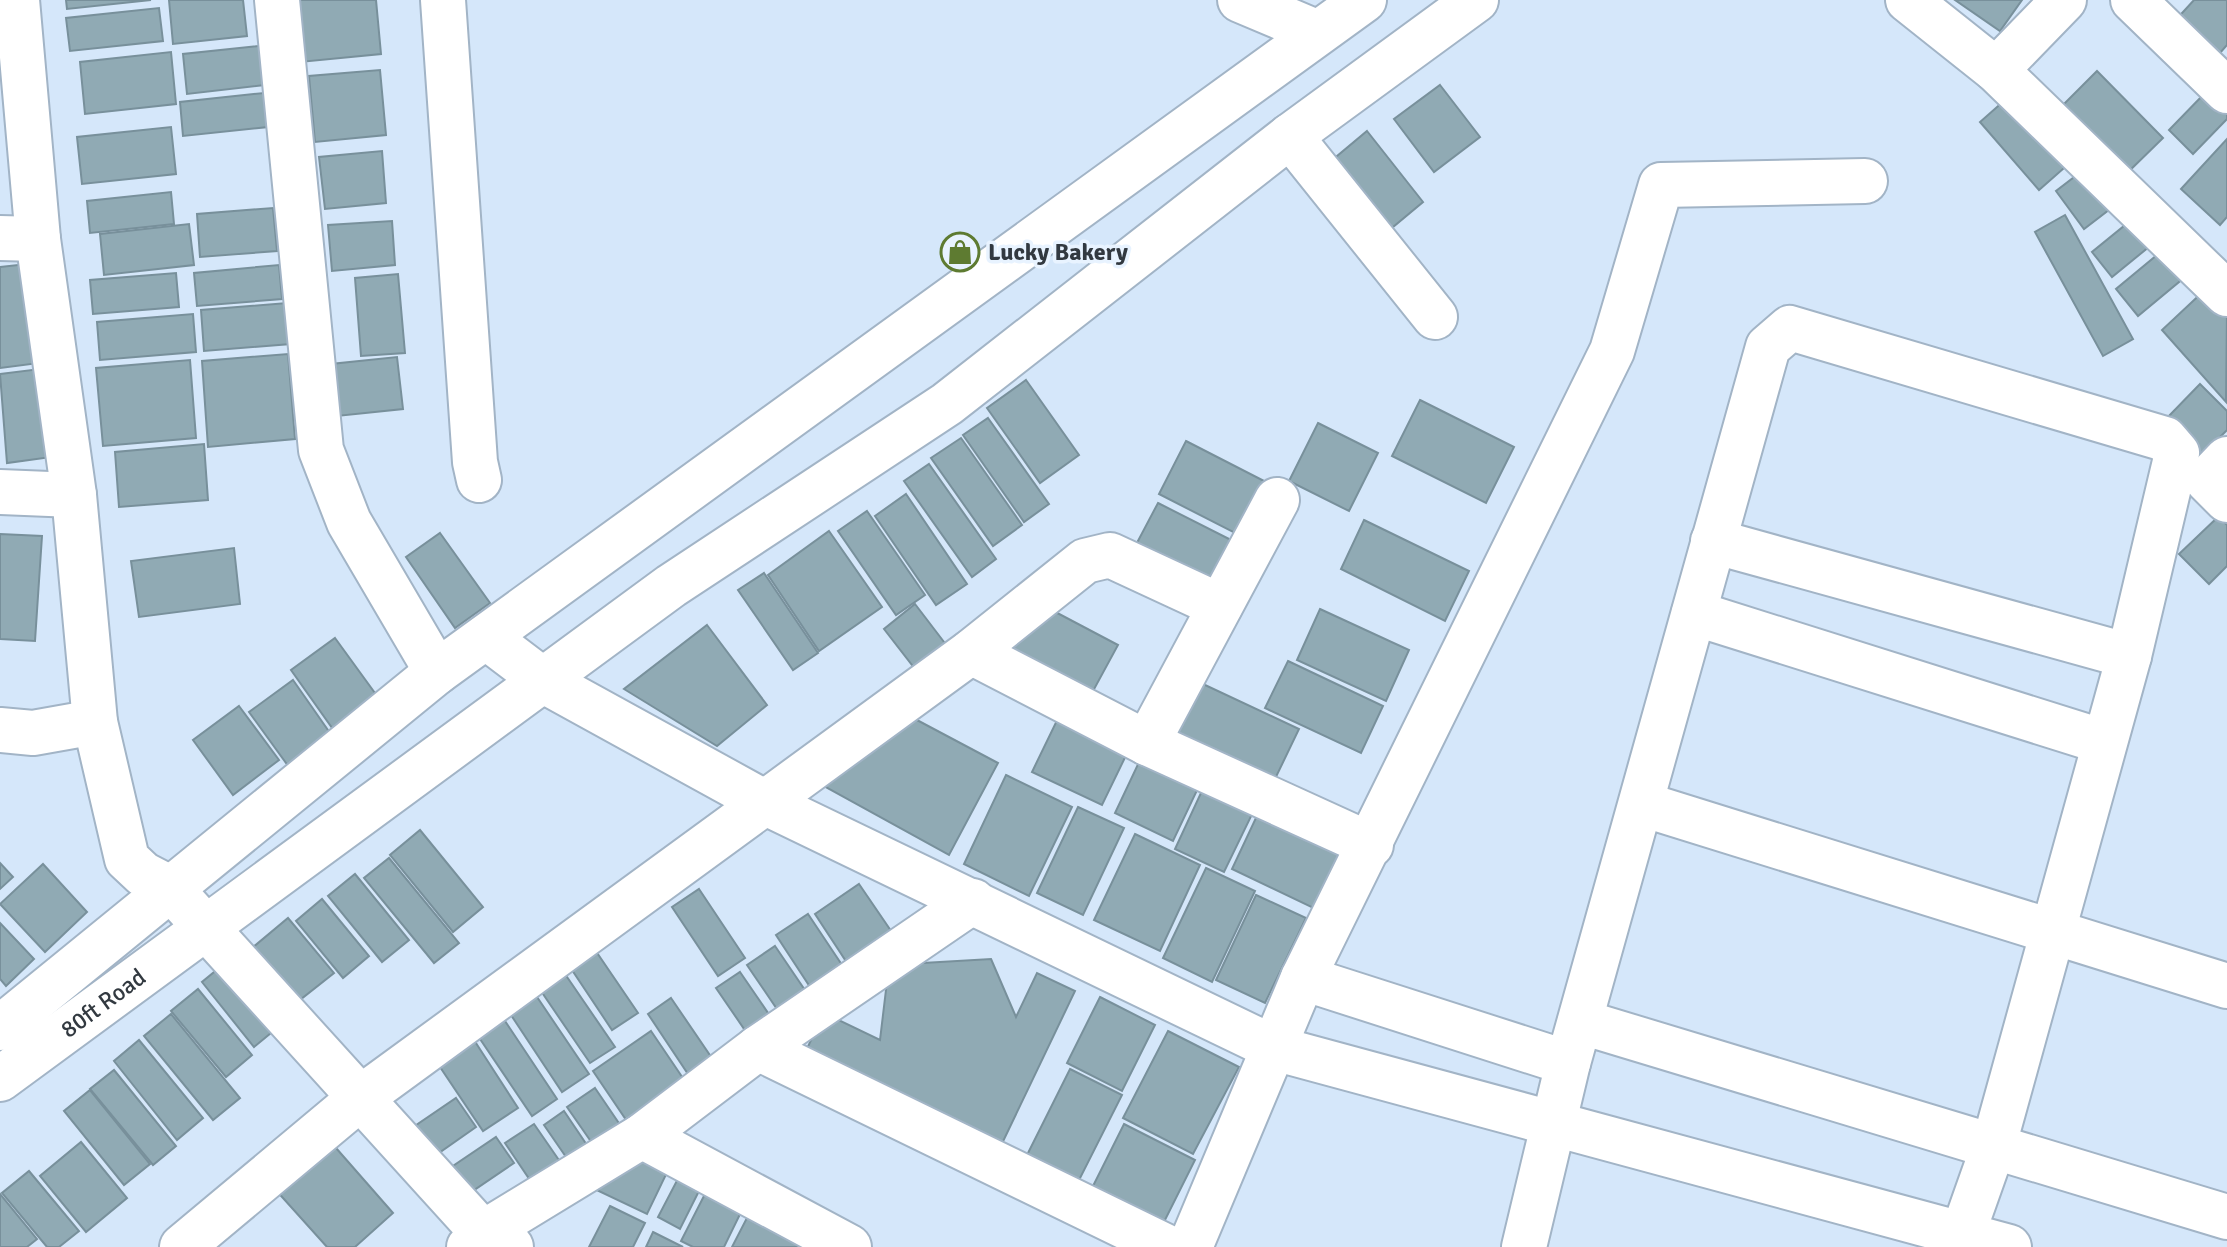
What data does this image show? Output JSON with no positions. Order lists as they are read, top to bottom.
{
  "streets": {
    "street": ["80ft Road"]
  },
  "places": {
    "shop": ["Lucky Bakery"]
  }
}
